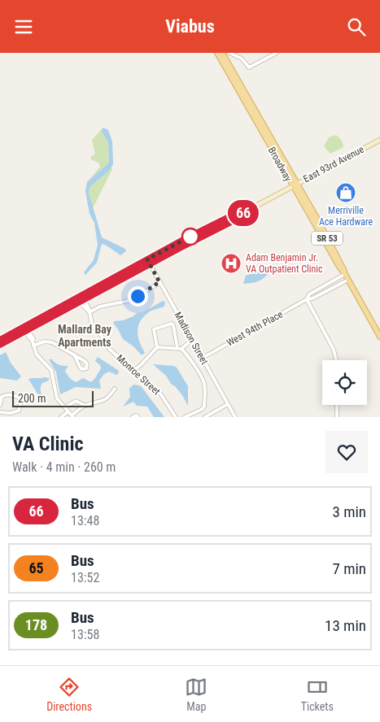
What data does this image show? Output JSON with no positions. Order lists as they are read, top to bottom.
{
  "streets": {
    "main road": ["Broadway", "SR 53"],
    "street": [
      "East 93rd Avenue",
      "West 94th Place",
      "Madison Street",
      "Monroe Street"
    ]
  },
  "crossings": [
    ["Broadway", "East 93rd Avenue"],
    ["Broadway", "West 94th Place"],
    ["East 93rd Avenue", "Madison Street"],
    ["East 93rd Avenue", "Monroe Street"],
    ["West 94th Place", "Madison Street"]
  ],
  "districts": ["Mallard Bay Apartments"],
  "places": {
    "shop": ["Merriville Ace Hardware"],
    "hospital": ["Adam Benjamin Jr. VA Outpatient Clinic"]
  },
  "lines": ["bus line 66"],
  "scale_bar": "200 m",
  "page": {
    "header": "Viabus",
    "on_map": "66",
    "scale": "200 m",
    "heading": ["VA Clinic", "Walk · 4 min · 260 m"],
    "list": [
      {
        "mark": "66",
        "name": "Bus",
        "note": "13:48",
        "value": "3 min"
      },
      {
        "mark": "65",
        "name": "Bus",
        "note": "13:52",
        "value": "7 min"
      },
      {
        "mark": "178",
        "name": "Bus",
        "note": "13:58",
        "value": "13 min"
      }
    ],
    "tabs": ["Directions", "Map", "Tickets"]
  }
}
